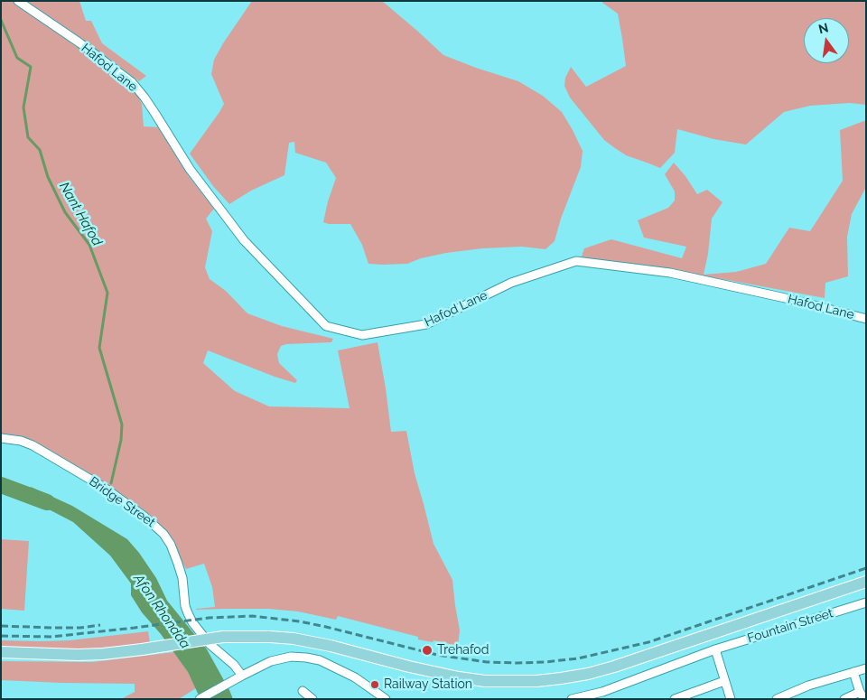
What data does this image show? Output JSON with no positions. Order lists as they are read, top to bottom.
{
  "streets": {
    "street": ["Hafod Lane", "Bridge Street", "Fountain Street"]
  },
  "water": ["Nant Hafod", "Afon Rhondda"],
  "places": ["Trehafod", "Railway Station"],
  "north": "top"
}
